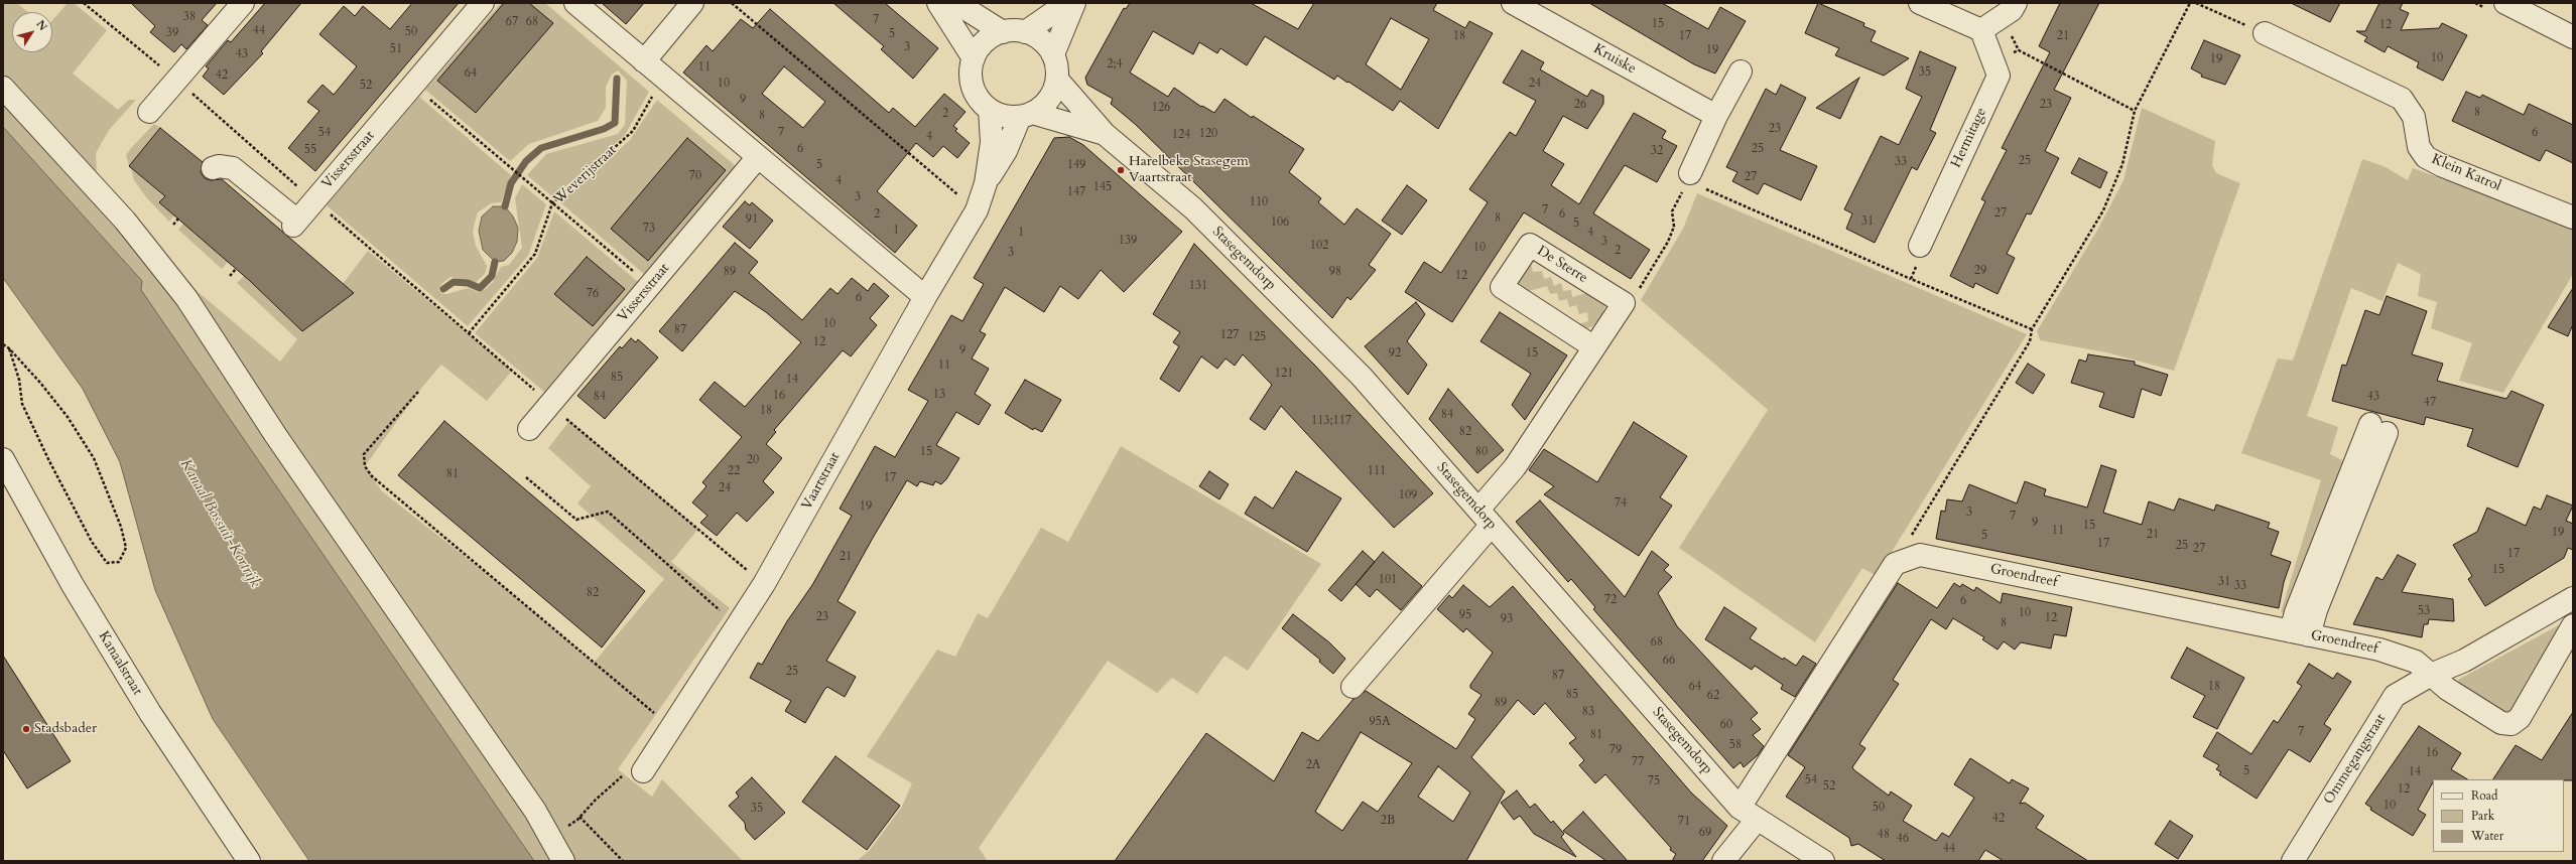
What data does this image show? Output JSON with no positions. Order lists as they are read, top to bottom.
{
  "streets": {
    "street": [
      "Kruiske",
      "Hermitage",
      "Vissersstraat",
      "Klein Katrol",
      "Stasegemdorp",
      "De Sterre",
      "Vaartstraat",
      "Groendreef",
      "Kanaalstraat",
      "Ommegangstraat"
    ],
    "path": ["Weverijstraat"]
  },
  "crossings": [
    ["Stasegemdorp", "Vaartstraat"],
    ["Groendreef", "Ommegangstraat"]
  ],
  "water": ["Kanaal Bossuit-Kortrijk"],
  "places": ["Harelbeke Stasegem Vaartstraat", "Stadsbader"],
  "house_numbers": [
    "38",
    "7",
    "67",
    "68",
    "15",
    "12",
    "44",
    "50",
    "39",
    "5",
    "18",
    "17",
    "21",
    "3",
    "51",
    "19",
    "43",
    "10",
    "19",
    "2;4",
    "11",
    "35",
    "64",
    "42",
    "10",
    "24",
    "52",
    "9",
    "26",
    "23",
    "126",
    "8",
    "2",
    "8",
    "23",
    "54",
    "7",
    "6",
    "120",
    "124",
    "4",
    "6",
    "25",
    "55",
    "32",
    "25",
    "33",
    "5",
    "149",
    "70",
    "27",
    "4",
    "145",
    "147",
    "3",
    "110",
    "7",
    "27",
    "2",
    "6",
    "8",
    "91",
    "31",
    "106",
    "5",
    "73",
    "1",
    "1",
    "4",
    "139",
    "3",
    "102",
    "10",
    "2",
    "3",
    "29",
    "89",
    "98",
    "12",
    "131",
    "76",
    "6",
    "10",
    "87",
    "127",
    "125",
    "12",
    "9",
    "92",
    "15",
    "11",
    "121",
    "85",
    "14",
    "13",
    "16",
    "84",
    "43",
    "47",
    "18",
    "84",
    "113;117",
    "82",
    "15",
    "80",
    "20",
    "22",
    "111",
    "81",
    "17",
    "24",
    "109",
    "74",
    "19",
    "3",
    "7",
    "9",
    "15",
    "11",
    "19",
    "21",
    "5",
    "17",
    "25",
    "27",
    "17",
    "21",
    "15",
    "101",
    "31",
    "33",
    "82",
    "72",
    "6",
    "53",
    "10",
    "95",
    "23",
    "12",
    "93",
    "8",
    "68",
    "66",
    "25",
    "87",
    "64",
    "18",
    "85",
    "62",
    "89",
    "83",
    "95A",
    "60",
    "7",
    "81",
    "58",
    "79",
    "16",
    "77",
    "2A",
    "5",
    "14",
    "54",
    "75",
    "52",
    "12",
    "10",
    "50",
    "35",
    "42",
    "2B",
    "71",
    "69",
    "48",
    "46",
    "44"
  ],
  "legend": ["Road", "Park", "Water"],
  "north": "top right"
}
